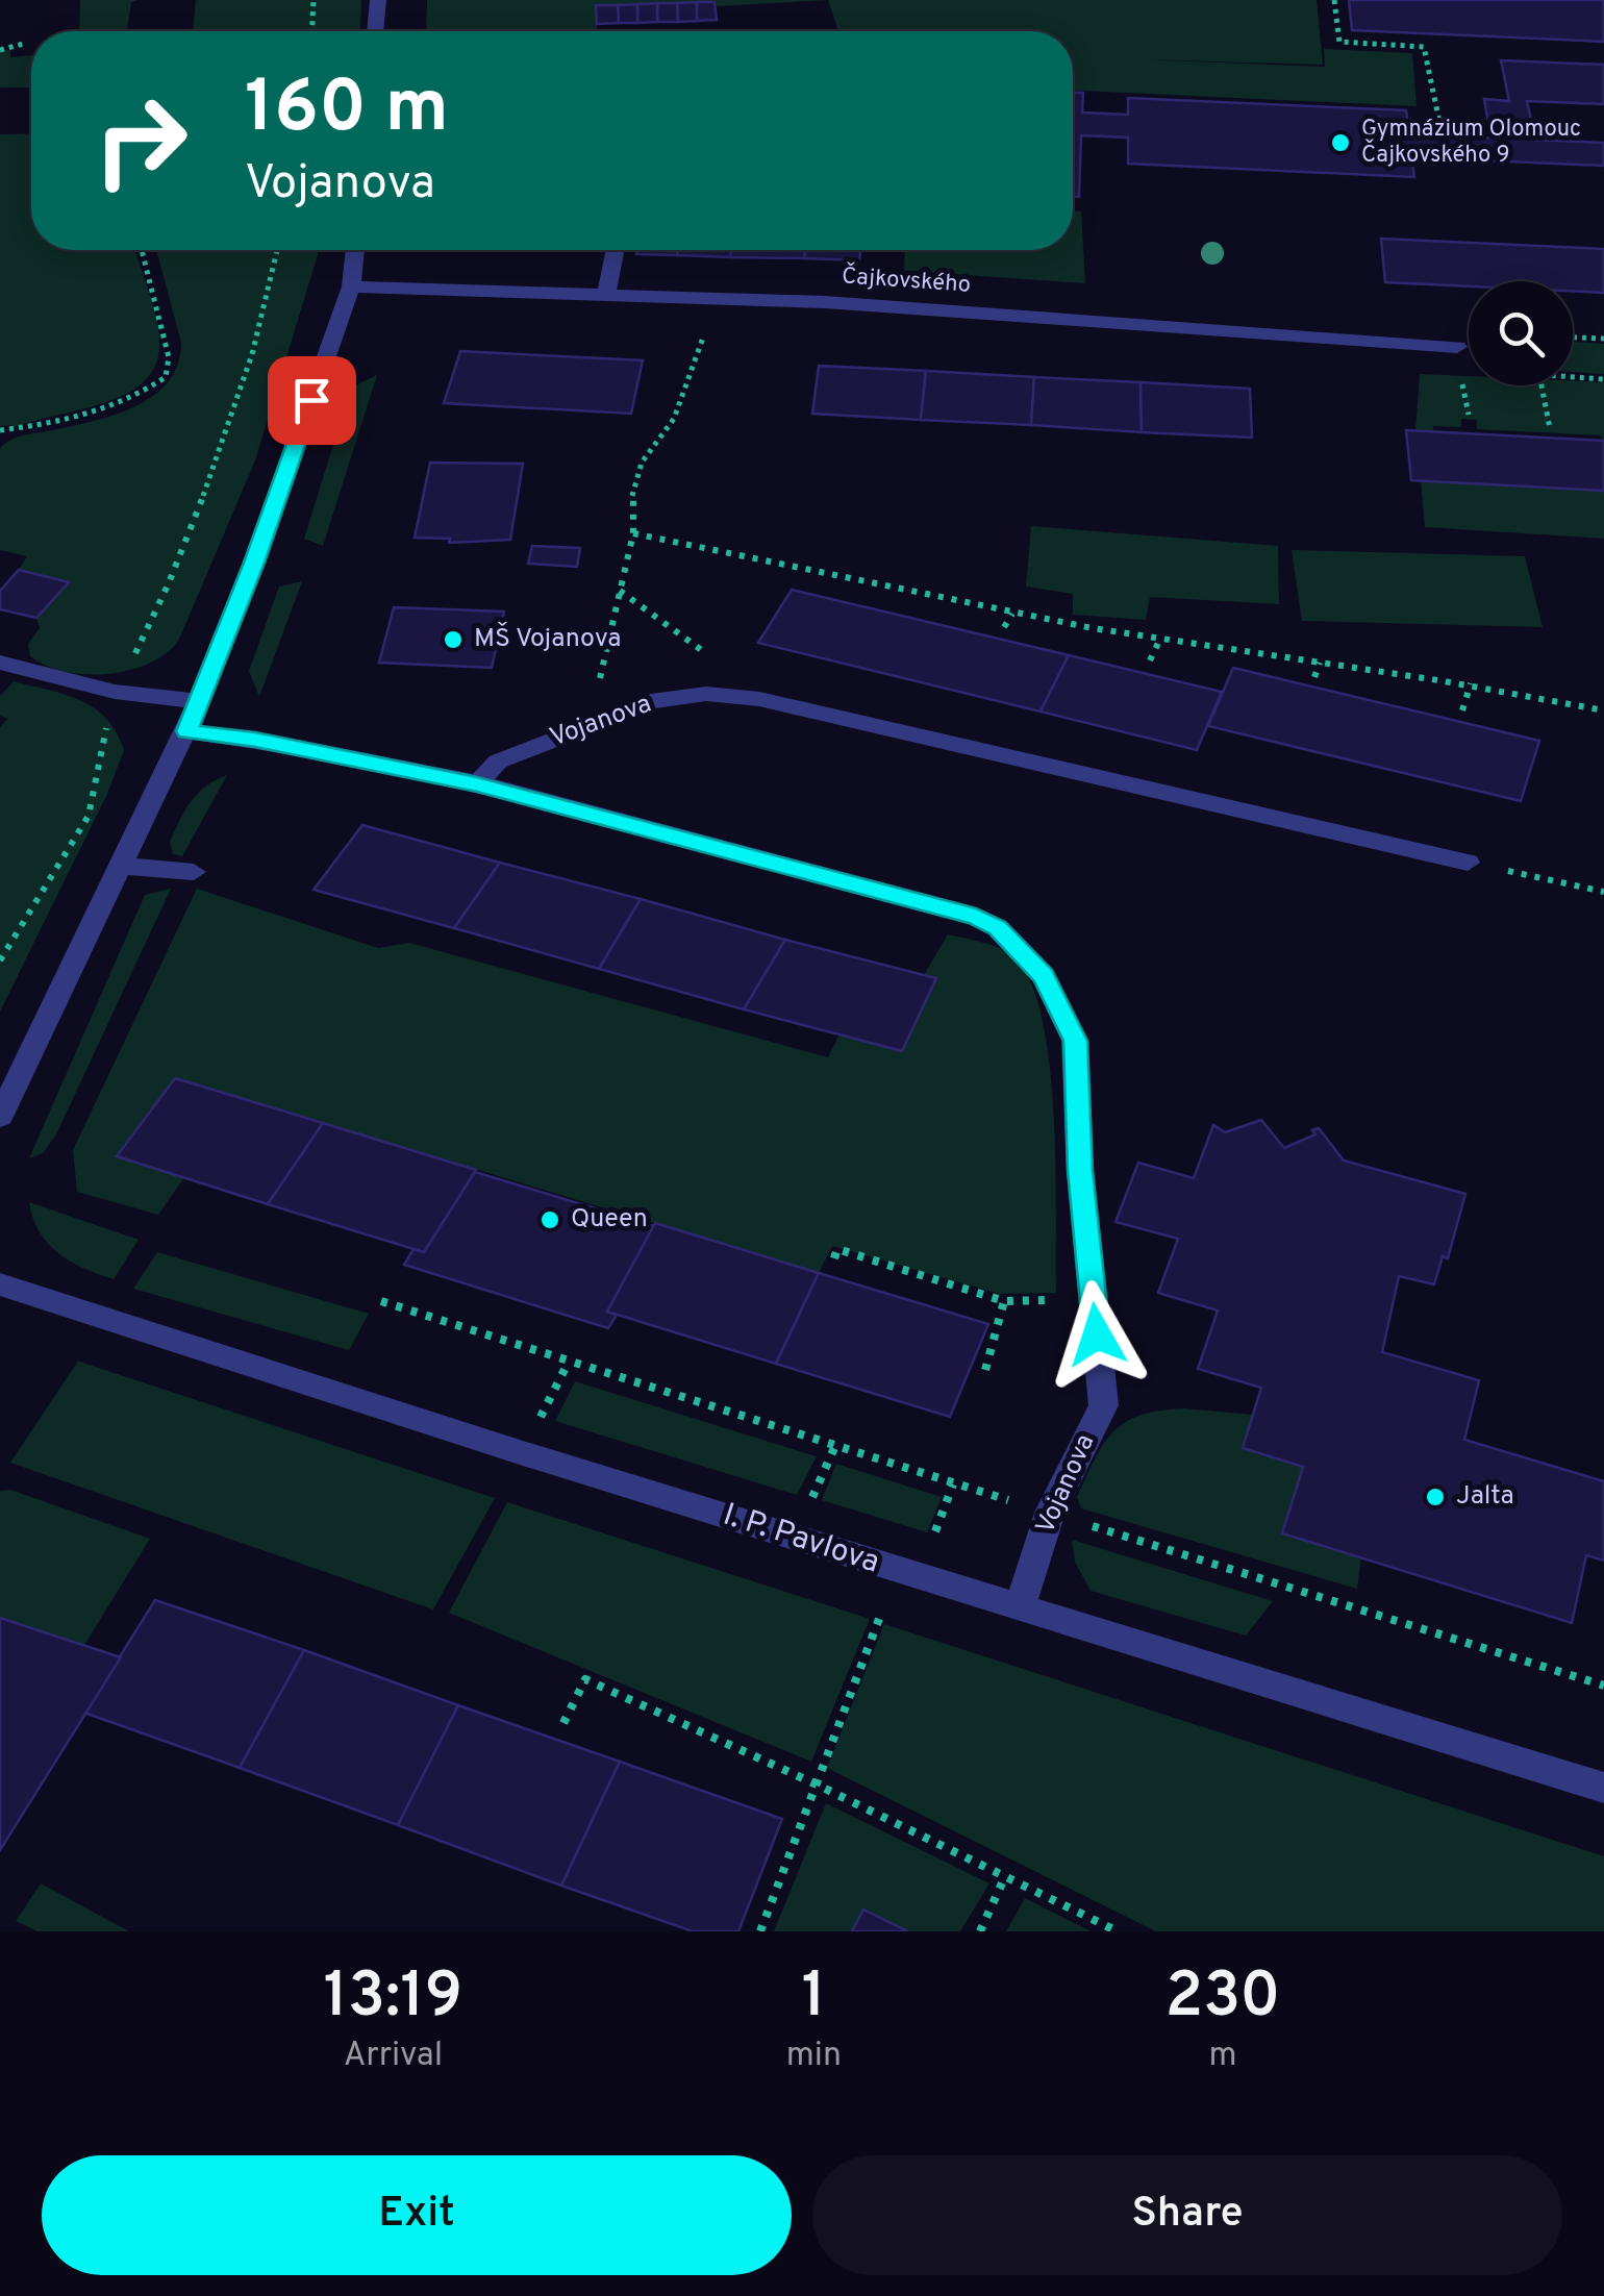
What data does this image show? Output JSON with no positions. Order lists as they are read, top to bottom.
{
  "streets": {
    "street": ["Čajkovského", "Vojanova", "I. P. Pavlova"]
  },
  "crossings": [
    ["Vojanova", "I. P. Pavlova"]
  ],
  "places": [
    "Gymnázium Olomouc Čajkovského 9",
    "MŠ Vojanova",
    "Queen",
    "Jalta"
  ],
  "page": {
    "turn": ["160 m", "Vojanova"],
    "eta": [
      "13:19",
      "Arrival",
      "1",
      "min",
      "230",
      "m"
    ],
    "buttons": ["Exit", "Share"]
  }
}
